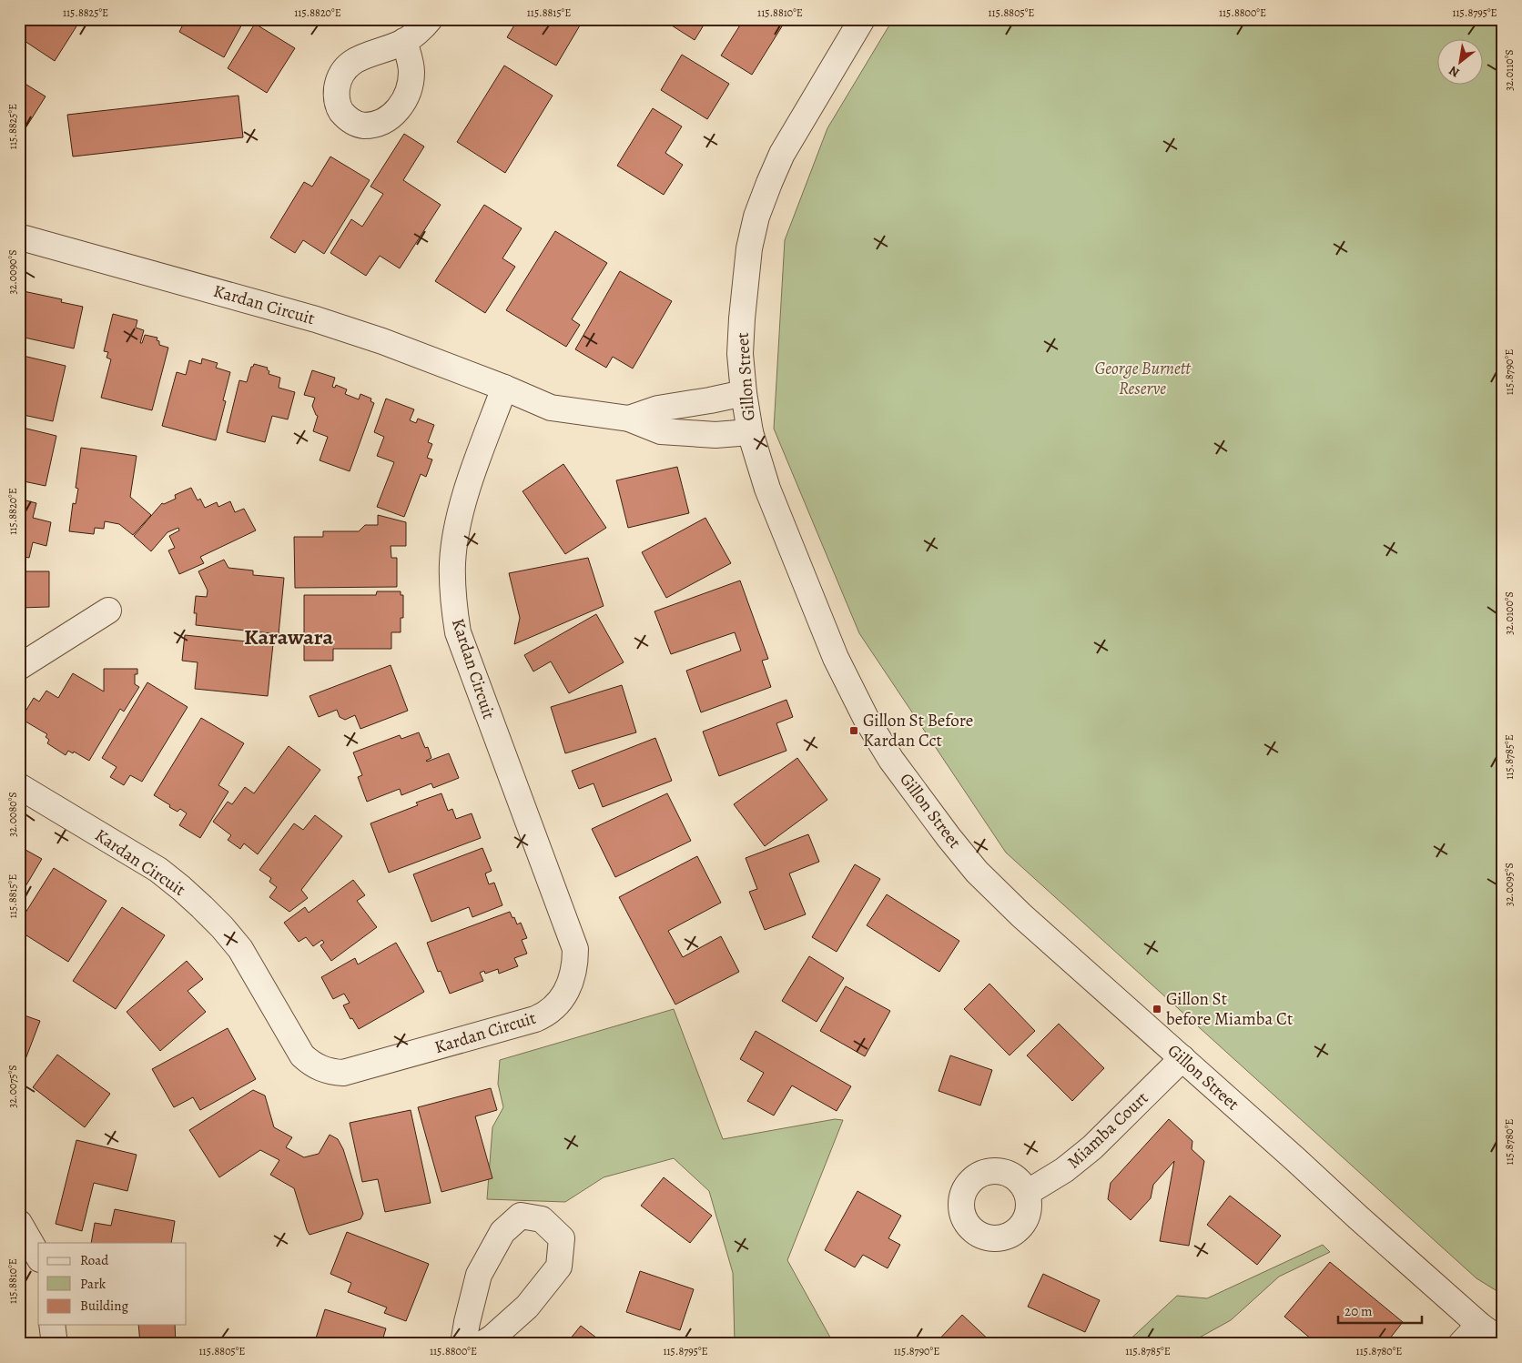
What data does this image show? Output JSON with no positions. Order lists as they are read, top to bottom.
{
  "streets": {
    "street": ["Kardan Circuit", "Gillon Street", "Miamba Court"]
  },
  "crossings": [
    ["Kardan Circuit", "Gillon Street"],
    ["Gillon Street", "Miamba Court"]
  ],
  "districts": ["Karawara"],
  "parks": ["George Burnett Reserve"],
  "places": {
    "transit": ["Gillon St Before Kardan Cct", "Gillon St before Miamba Ct"]
  },
  "legend": ["Road", "Park", "Building"],
  "scale_bar": "20 m",
  "north": "bottom left",
  "coordinates": [
    "115.8825°E",
    "115.8820°E",
    "115.8815°E",
    "115.8810°E",
    "115.8805°E",
    "115.8800°E",
    "115.8795°E",
    "32.0110°S",
    "32.0090°S",
    "115.8790°E",
    "32.0100°S",
    "115.8785°E",
    "32.0080°S",
    "32.0095°S",
    "32.0075°S",
    "115.8780°E"
  ]
}
